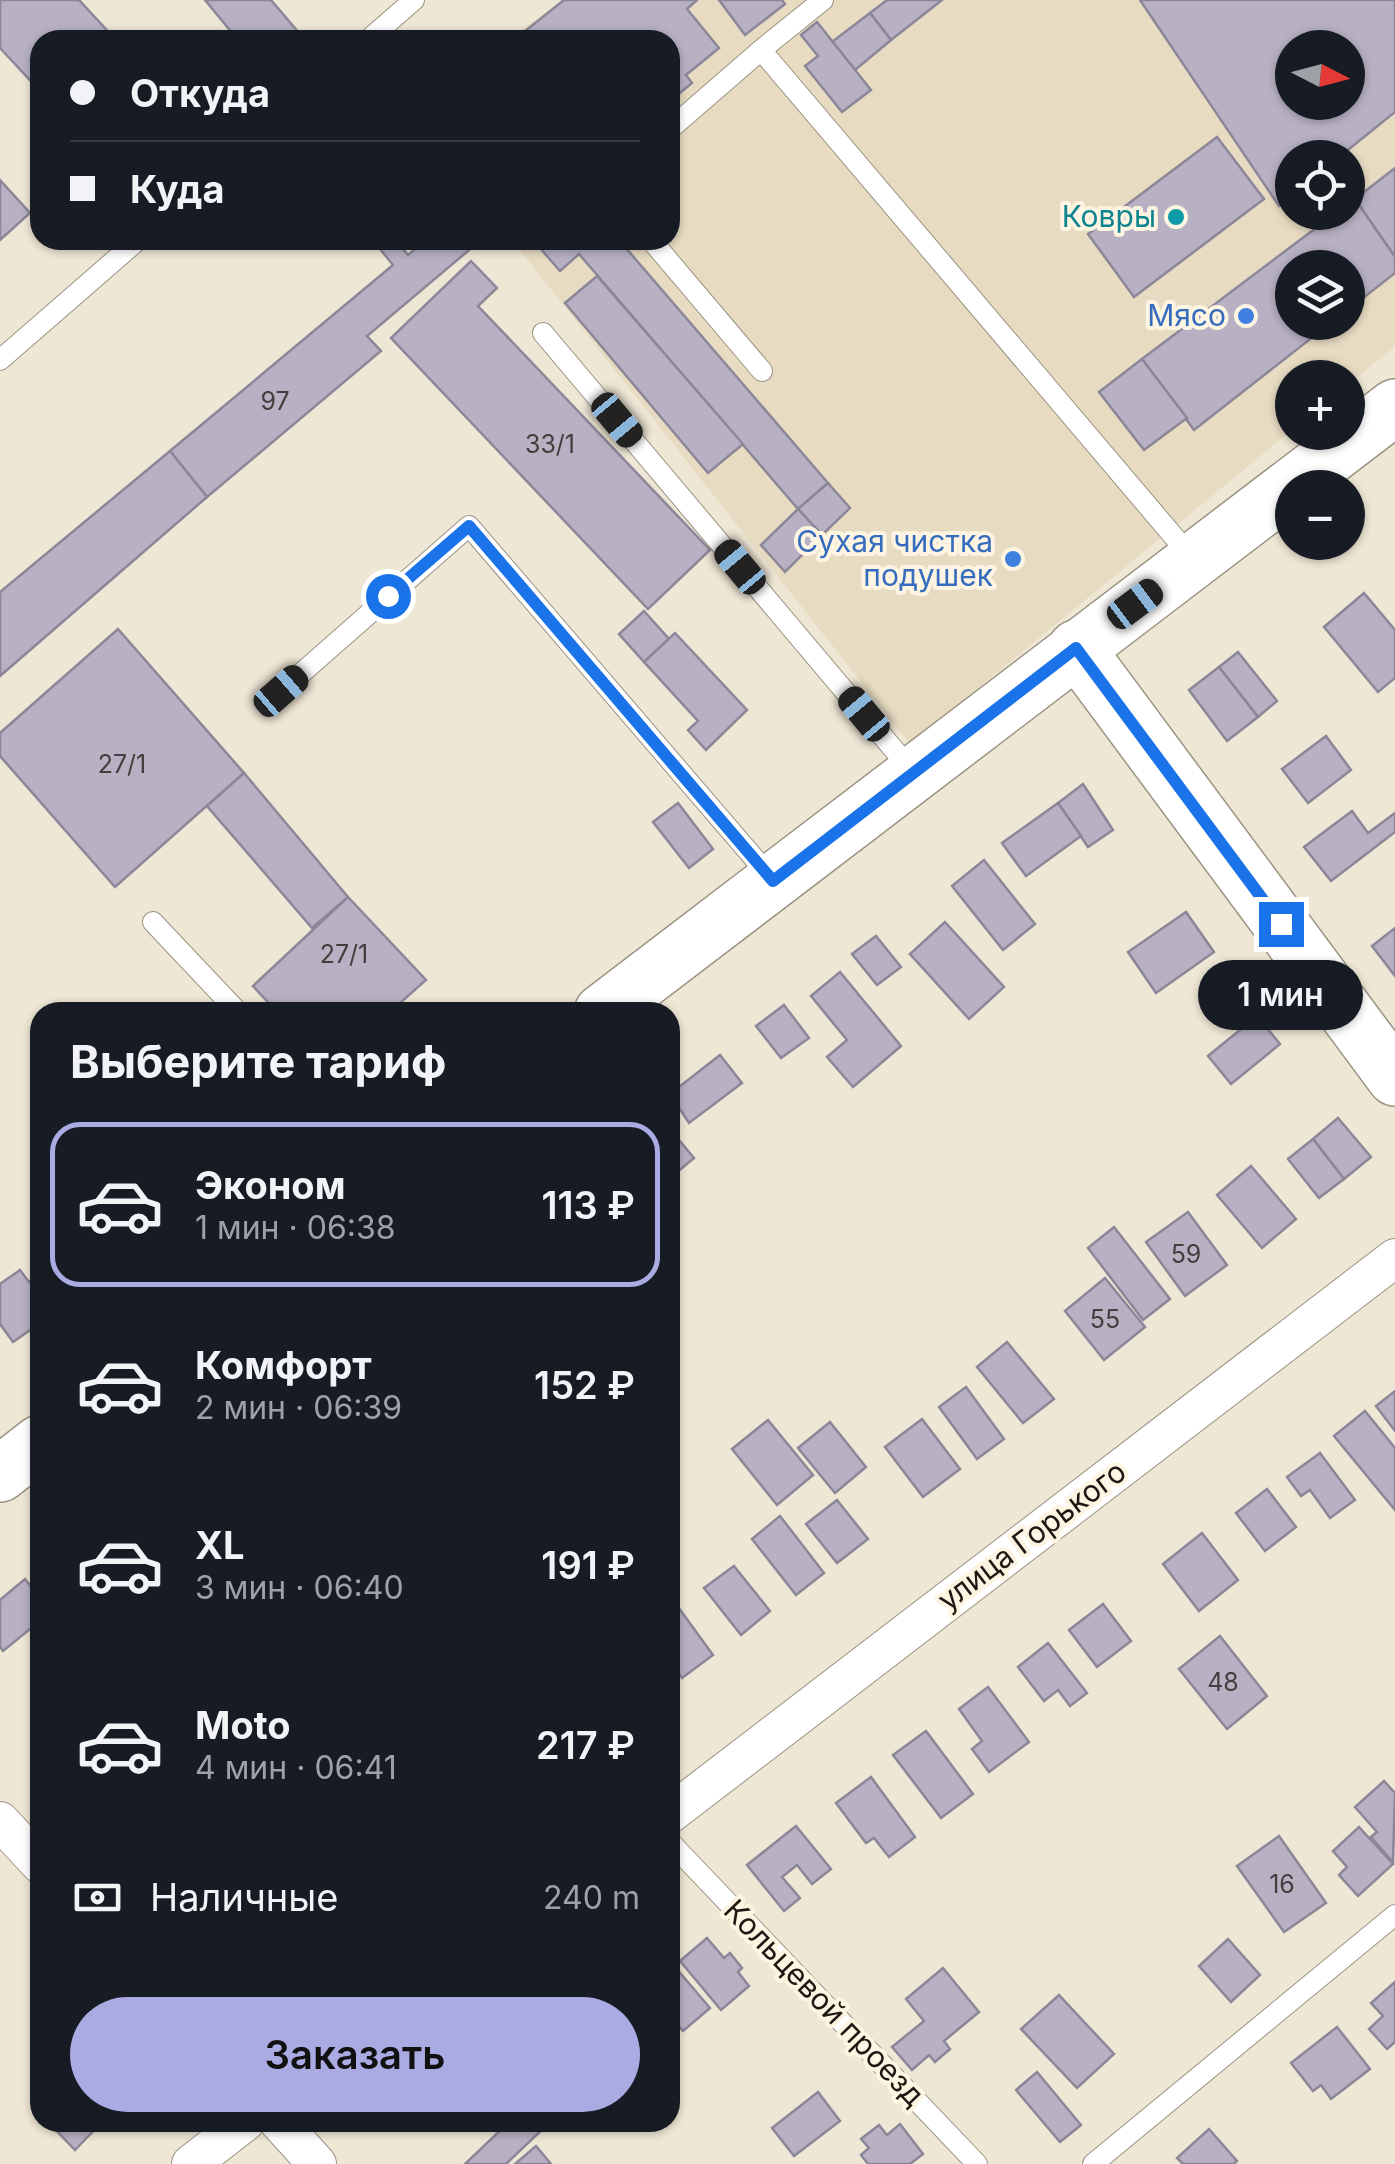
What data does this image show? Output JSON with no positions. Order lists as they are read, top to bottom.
{
  "streets": {
    "street": ["улица Горького"],
    "lane": ["Кольцевой проезд"]
  },
  "places": ["Ковры", "Мясо", "Сухая чистка подушек"],
  "house_numbers": [
    "97",
    "33/1",
    "27/1",
    "27/1",
    "59",
    "55",
    "48",
    "16"
  ],
  "north": "right",
  "page": {
    "map_buttons": ["+", "−"],
    "banner": ["Откуда", "Куда"],
    "bubble": "1 мин",
    "heading": "Выберите тариф",
    "list": [
      {
        "name": "Эконом",
        "note": "1 мин · 06:38",
        "value": "113 ₽"
      },
      {
        "name": "Комфорт",
        "note": "2 мин · 06:39",
        "value": "152 ₽"
      },
      {
        "name": "XL",
        "note": "3 мин · 06:40",
        "value": "191 ₽"
      },
      {
        "name": "Moto",
        "note": "4 мин · 06:41",
        "value": "217 ₽"
      }
    ],
    "pay": ["Наличные", "240 m"],
    "buttons": "Заказать"
  }
}
